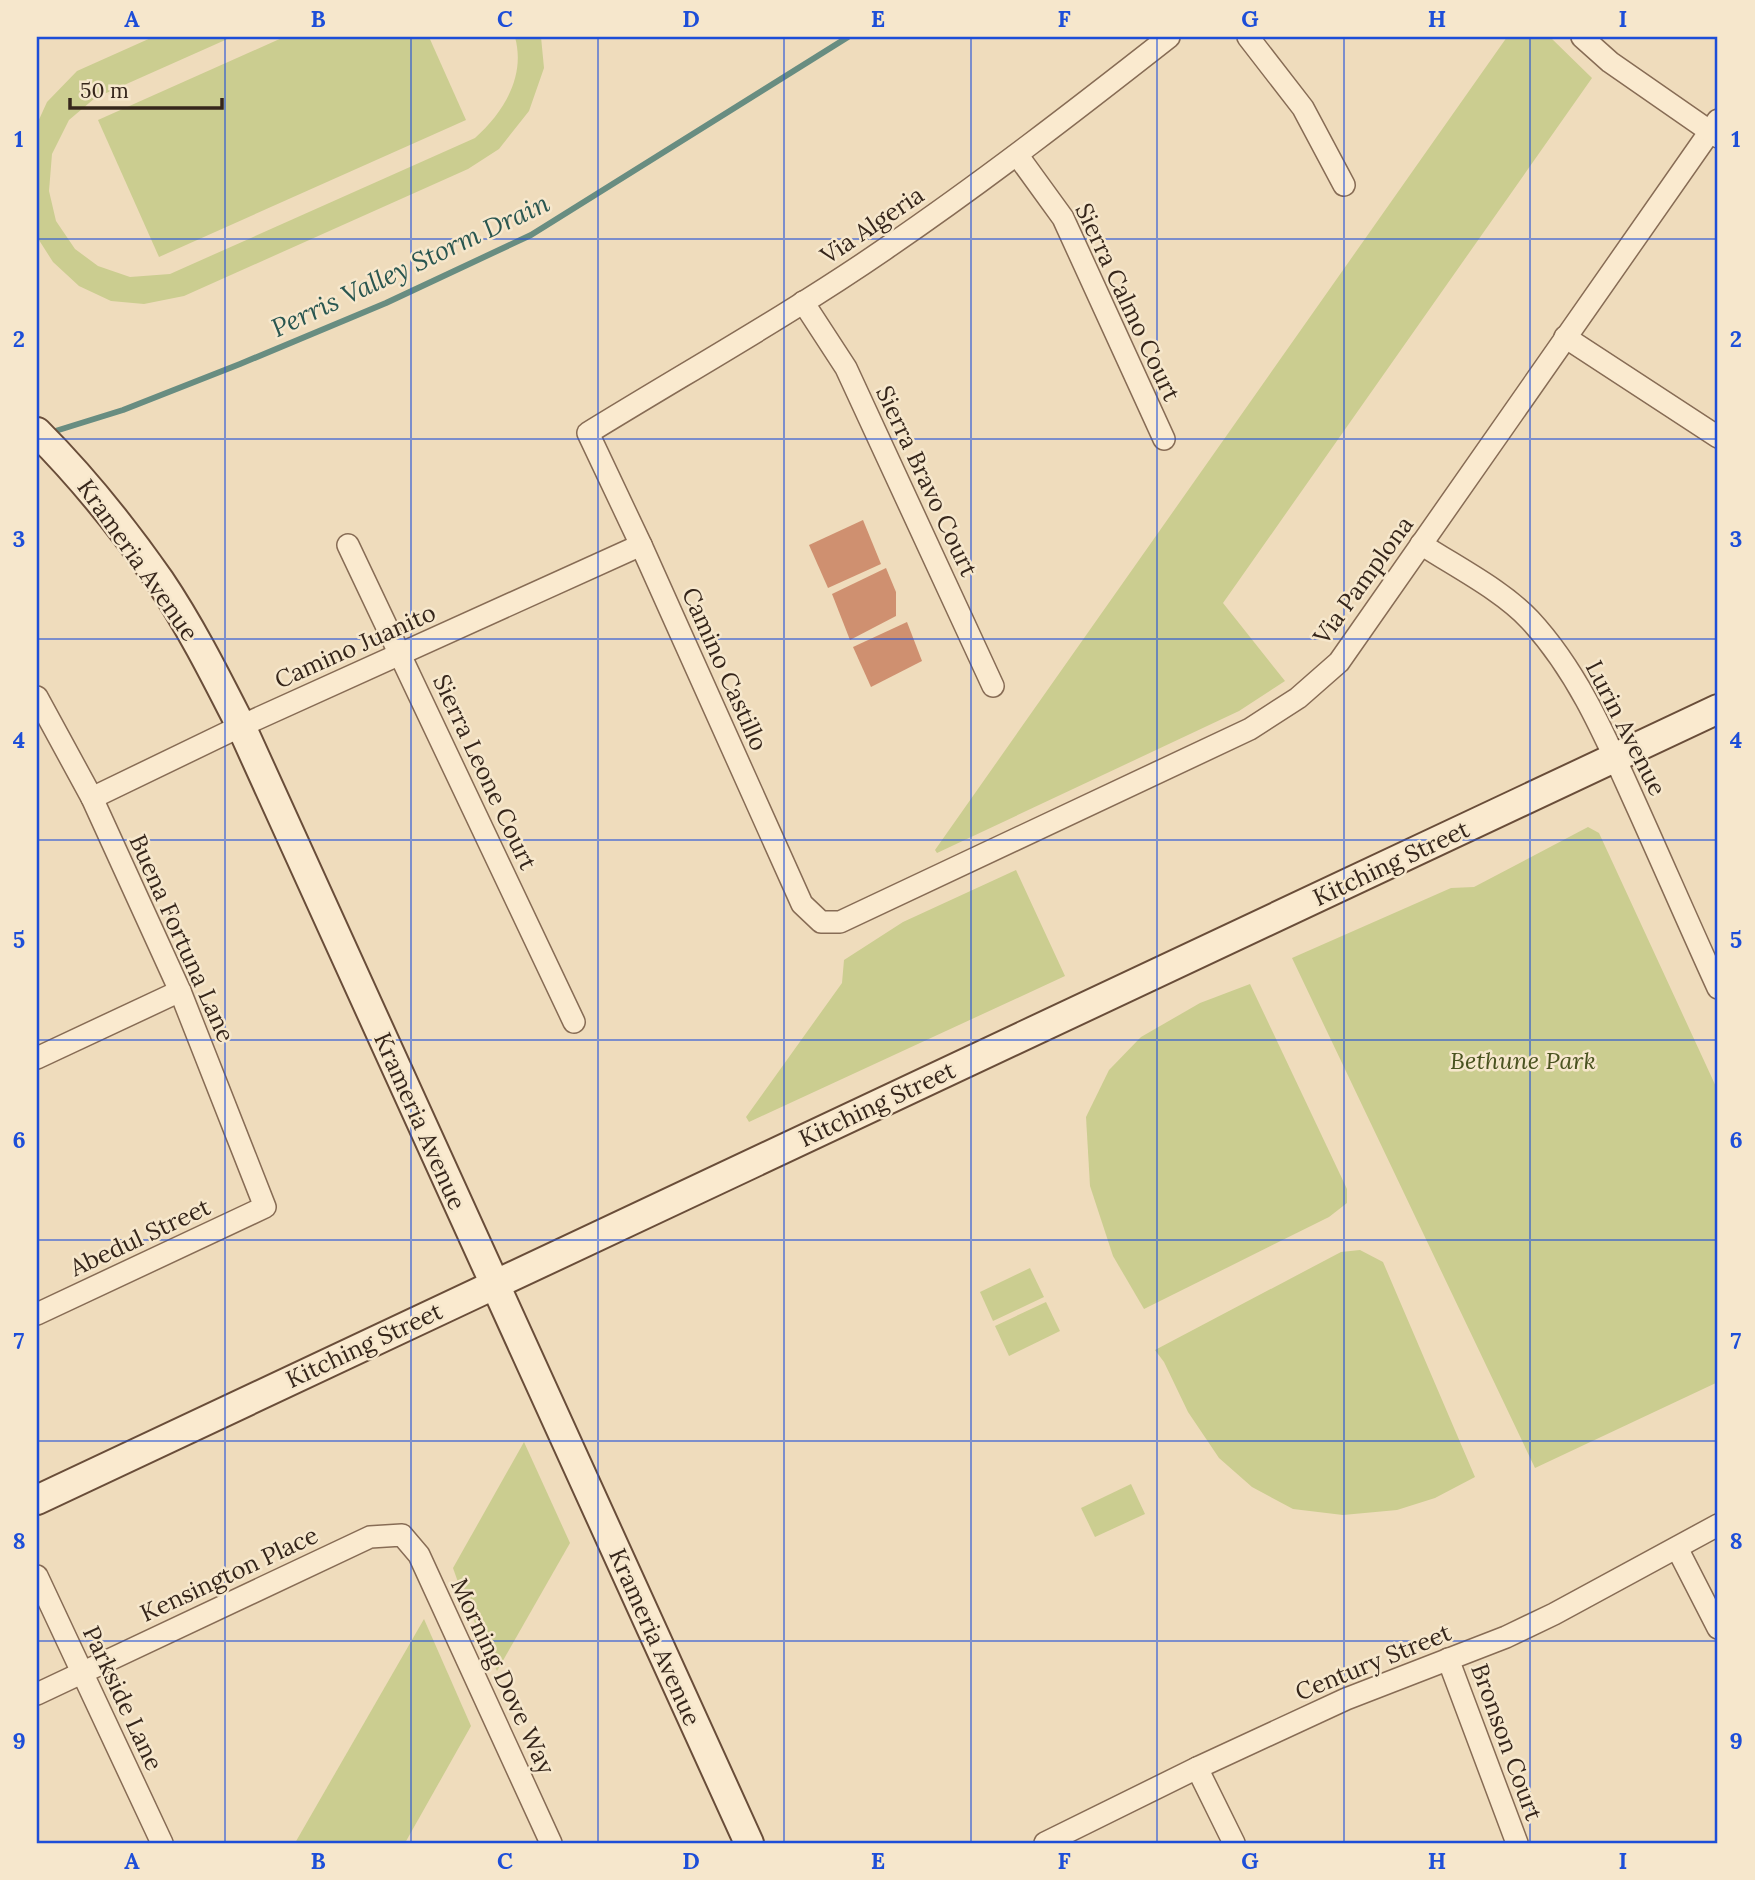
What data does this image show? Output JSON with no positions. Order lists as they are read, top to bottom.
{
  "streets": {
    "street": [
      "Via Algeria",
      "Sierra Calmo Court",
      "Sierra Bravo Court",
      "Krameria Avenue",
      "Via Pamplona",
      "Camino Juanito",
      "Camino Castillo",
      "Lurin Avenue",
      "Sierra Leone Court",
      "Kitching Street",
      "Buena Fortuna Lane",
      "Abedul Street",
      "Kensington Place",
      "Century Street",
      "Morning Dove Way",
      "Parkside Lane",
      "Bronson Court"
    ]
  },
  "crossings": [
    ["Via Algeria", "Sierra Calmo Court"],
    ["Via Algeria", "Sierra Bravo Court"],
    ["Via Algeria", "Camino Castillo"],
    ["Krameria Avenue", "Camino Juanito"],
    ["Krameria Avenue", "Kitching Street"],
    ["Via Pamplona", "Camino Castillo"],
    ["Via Pamplona", "Lurin Avenue"],
    ["Camino Juanito", "Camino Castillo"],
    ["Camino Juanito", "Sierra Leone Court"],
    ["Camino Juanito", "Buena Fortuna Lane"],
    ["Lurin Avenue", "Kitching Street"],
    ["Buena Fortuna Lane", "Abedul Street"],
    ["Kensington Place", "Morning Dove Way"],
    ["Kensington Place", "Parkside Lane"],
    ["Century Street", "Bronson Court"]
  ],
  "water": ["Perris Valley Storm Drain"],
  "parks": ["Bethune Park"],
  "scale_bar": "50 m",
  "grid": {
    "columns": [
      "A",
      "B",
      "C",
      "D",
      "E",
      "F",
      "G",
      "H",
      "I"
    ],
    "rows": [
      "1",
      "2",
      "3",
      "4",
      "5",
      "6",
      "7",
      "8",
      "9"
    ]
  }
}
